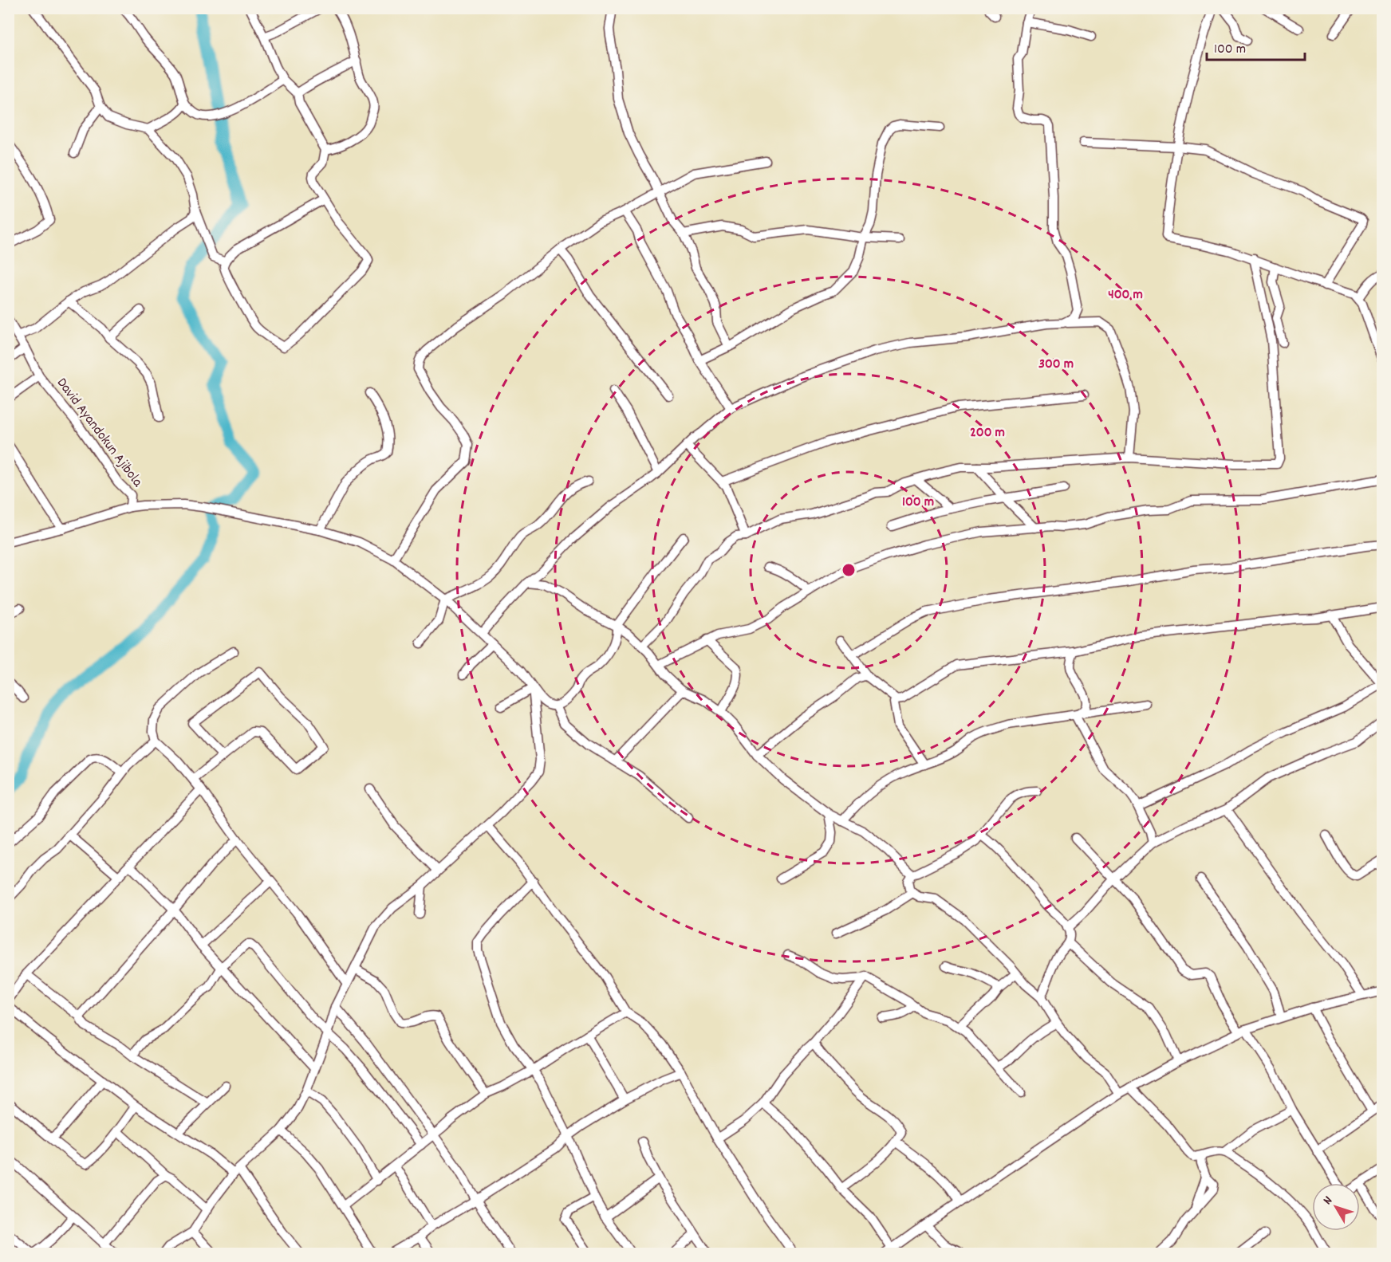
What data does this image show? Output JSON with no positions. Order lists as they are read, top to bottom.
{
  "streets": {
    "street": ["David Ayandokun Ajibola"]
  },
  "scale_bar": "100 m",
  "north": "top left",
  "rings": [
    "400 m",
    "300 m",
    "200 m",
    "100 m"
  ]
}
